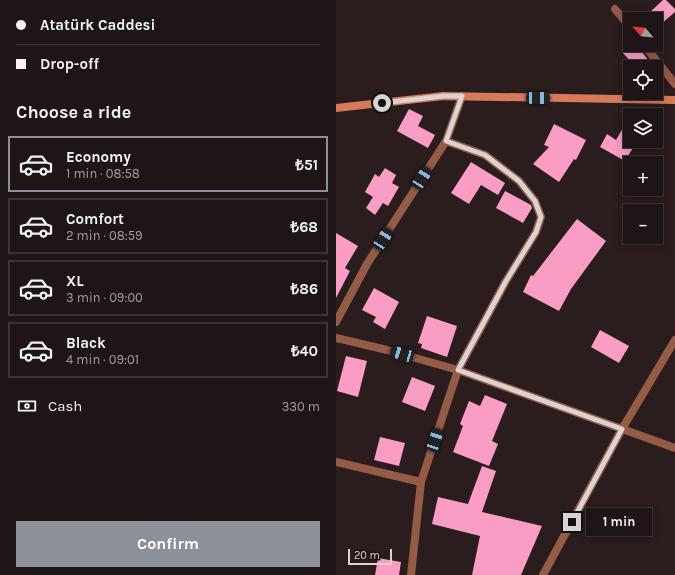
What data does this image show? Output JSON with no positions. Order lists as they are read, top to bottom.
{
  "scale_bar": "20 m",
  "north": "top left",
  "page": {
    "banner": ["Atatürk Caddesi", "Drop-off"],
    "map_buttons": ["+", "−"],
    "heading": "Choose a ride",
    "list": [
      {
        "name": "Economy",
        "note": "1 min · 08:58",
        "value": "₺51"
      },
      {
        "name": "Comfort",
        "note": "2 min · 08:59",
        "value": "₺68"
      },
      {
        "name": "XL",
        "note": "3 min · 09:00",
        "value": "₺86"
      },
      {
        "name": "Black",
        "note": "4 min · 09:01",
        "value": "₺40"
      }
    ],
    "pay": ["Cash", "330 m"],
    "bubble": "1 min",
    "buttons": "Confirm",
    "scale": "20 m"
  }
}
